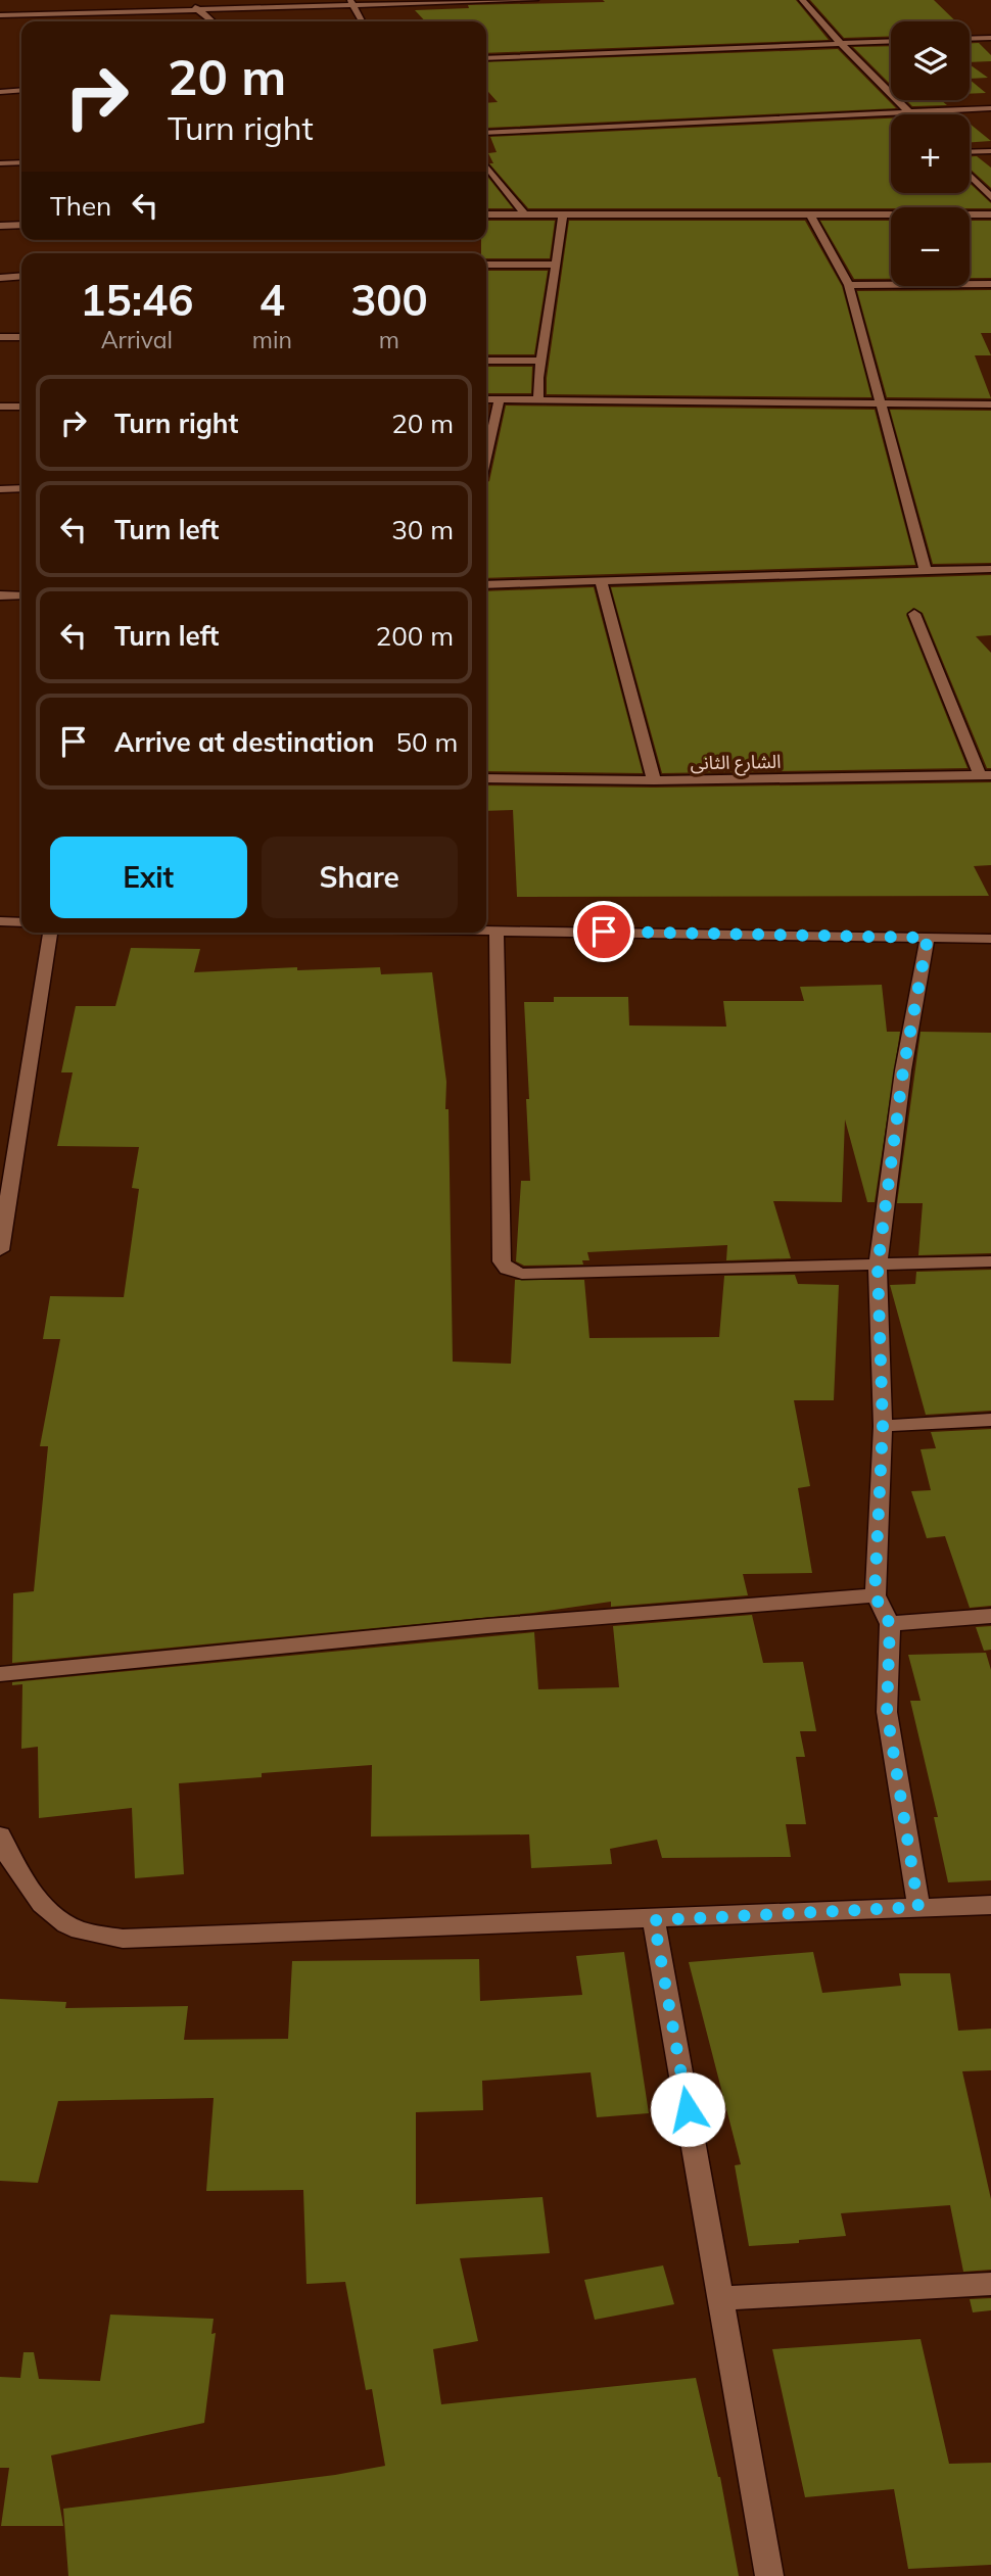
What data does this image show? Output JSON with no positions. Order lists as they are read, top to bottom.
{
  "streets": {
    "street": ["الشارع الثانى"]
  },
  "page": {
    "map_buttons": ["+", "−"],
    "turn": ["20 m", "Turn right"],
    "then": "Then",
    "eta": [
      "15:46",
      "Arrival",
      "4",
      "min",
      "300",
      "m"
    ],
    "list": [
      {
        "name": "Turn right",
        "value": "20 m"
      },
      {
        "name": "Turn left",
        "value": "30 m"
      },
      {
        "name": "Turn left",
        "value": "200 m"
      },
      {
        "name": "Arrive at destination",
        "value": "50 m"
      }
    ],
    "buttons": ["Exit", "Share"]
  }
}
